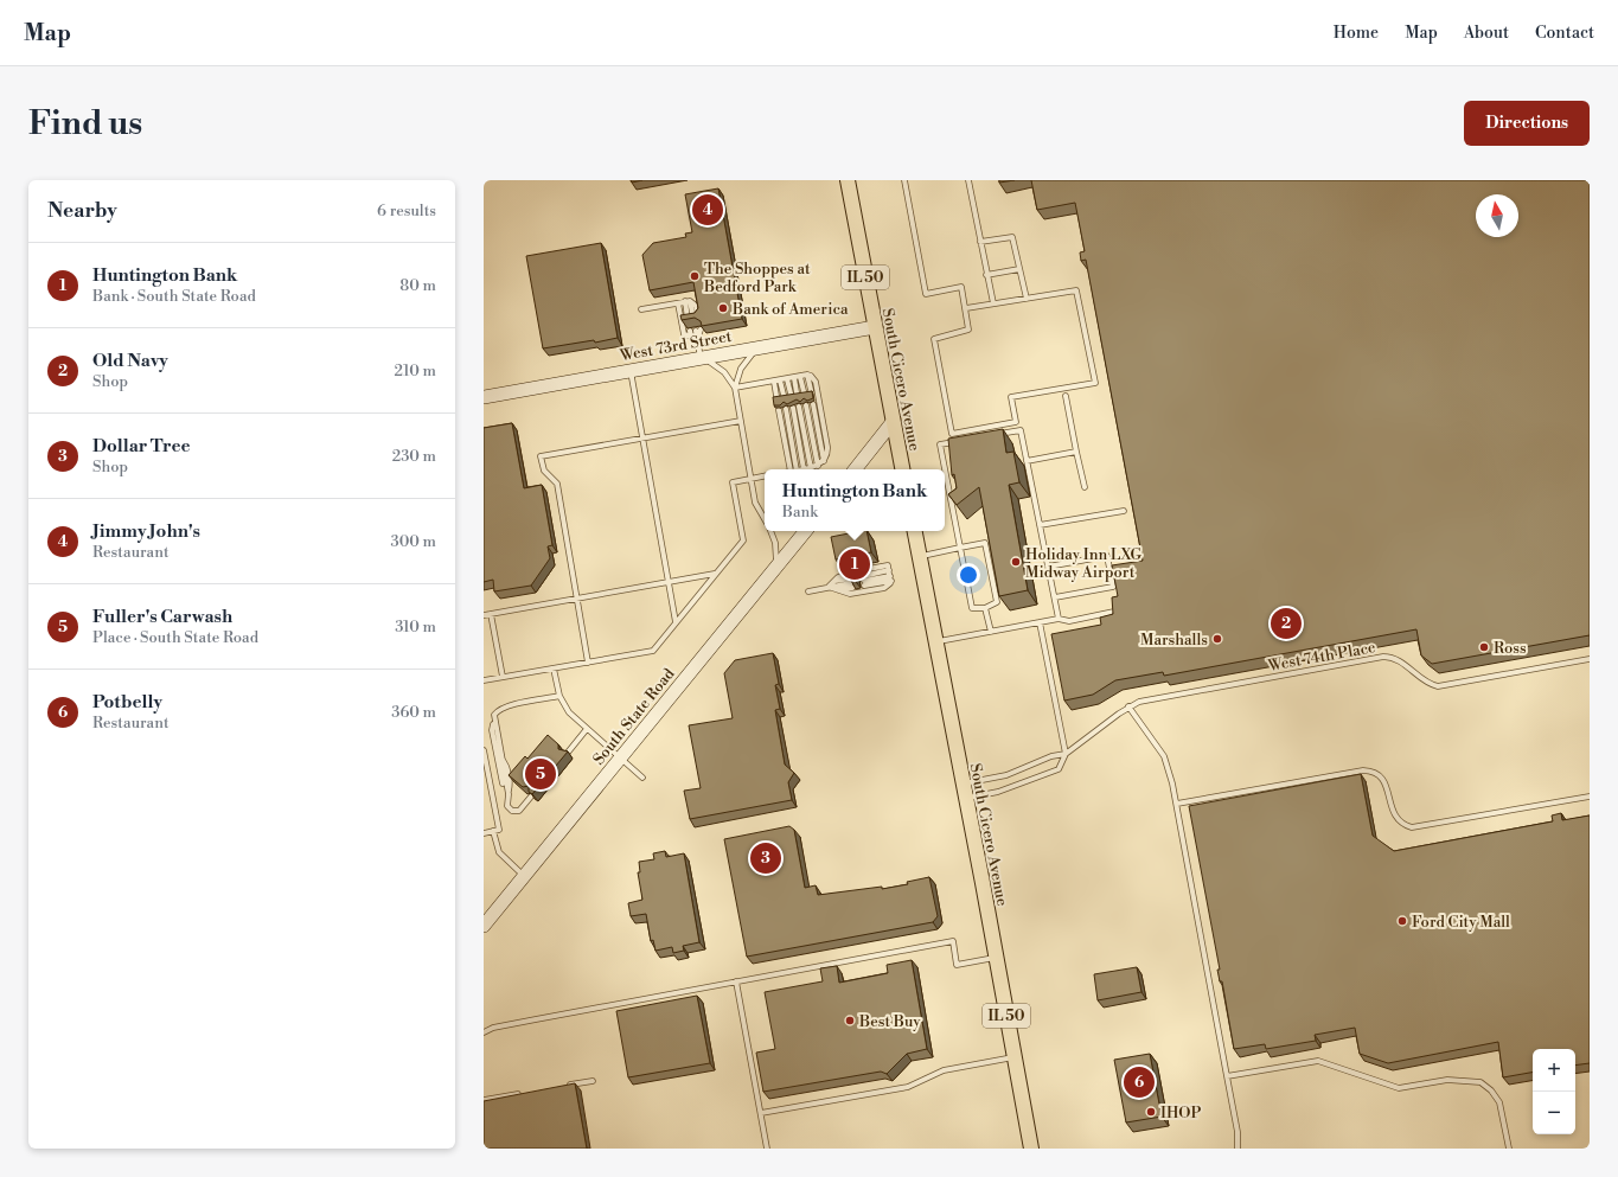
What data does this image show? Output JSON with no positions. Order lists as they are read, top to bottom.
{
  "streets": {
    "main road": ["IL 50", "South Cicero Avenue"],
    "street": ["West 73rd Street", "South State Road"],
    "lane": ["West 74th Place"]
  },
  "crossings": [
    ["West 73rd Street", "South Cicero Avenue"],
    ["South Cicero Avenue", "West 74th Place"]
  ],
  "places": [
    "The Shoppes at Bedford Park",
    "Bank of America",
    "Holiday Inn LXG Midway Airport",
    "Marshalls",
    "Ross",
    "Ford City Mall",
    "Best Buy",
    "IHOP"
  ],
  "north": "top",
  "page": {
    "header": "Map",
    "nav": [
      "Home",
      "Map",
      "About",
      "Contact"
    ],
    "buttons": "Directions",
    "title": "Find us",
    "heading": ["Nearby", "6 results"],
    "pins": [
      "4",
      "1",
      "2",
      "5",
      "3",
      "6"
    ],
    "list": [
      {
        "mark": "1",
        "name": "Huntington Bank",
        "note": "Bank · South State Road",
        "value": "80 m"
      },
      {
        "mark": "2",
        "name": "Old Navy",
        "note": "Shop",
        "value": "210 m"
      },
      {
        "mark": "3",
        "name": "Dollar Tree",
        "note": "Shop",
        "value": "230 m"
      },
      {
        "mark": "4",
        "name": "Jimmy John's",
        "note": "Restaurant",
        "value": "300 m"
      },
      {
        "mark": "5",
        "name": "Fuller's Carwash",
        "note": "Place · South State Road",
        "value": "310 m"
      },
      {
        "mark": "6",
        "name": "Potbelly",
        "note": "Restaurant",
        "value": "360 m"
      }
    ],
    "popup": ["Huntington Bank", "Bank"],
    "map_buttons": ["+", "−"]
  }
}
